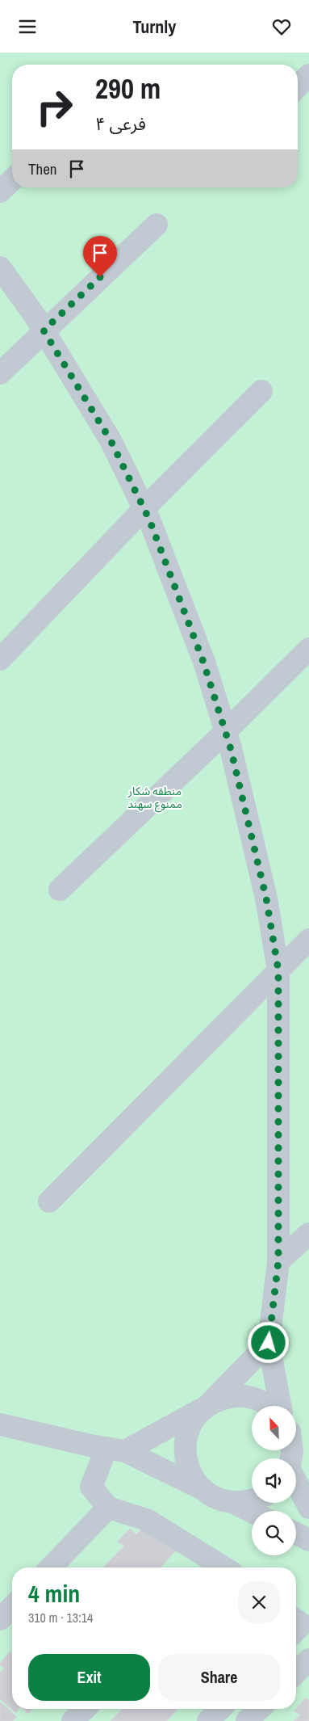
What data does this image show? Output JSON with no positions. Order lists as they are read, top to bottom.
{
  "parks": ["منطقه شکار ممنوع سهند"],
  "north": "top left",
  "page": {
    "header": "Turnly",
    "turn": ["290 m", "فرعی ۴"],
    "then": "Then",
    "heading": ["4 min", "310 m · 13:14"],
    "buttons": ["Exit", "Share"]
  }
}
